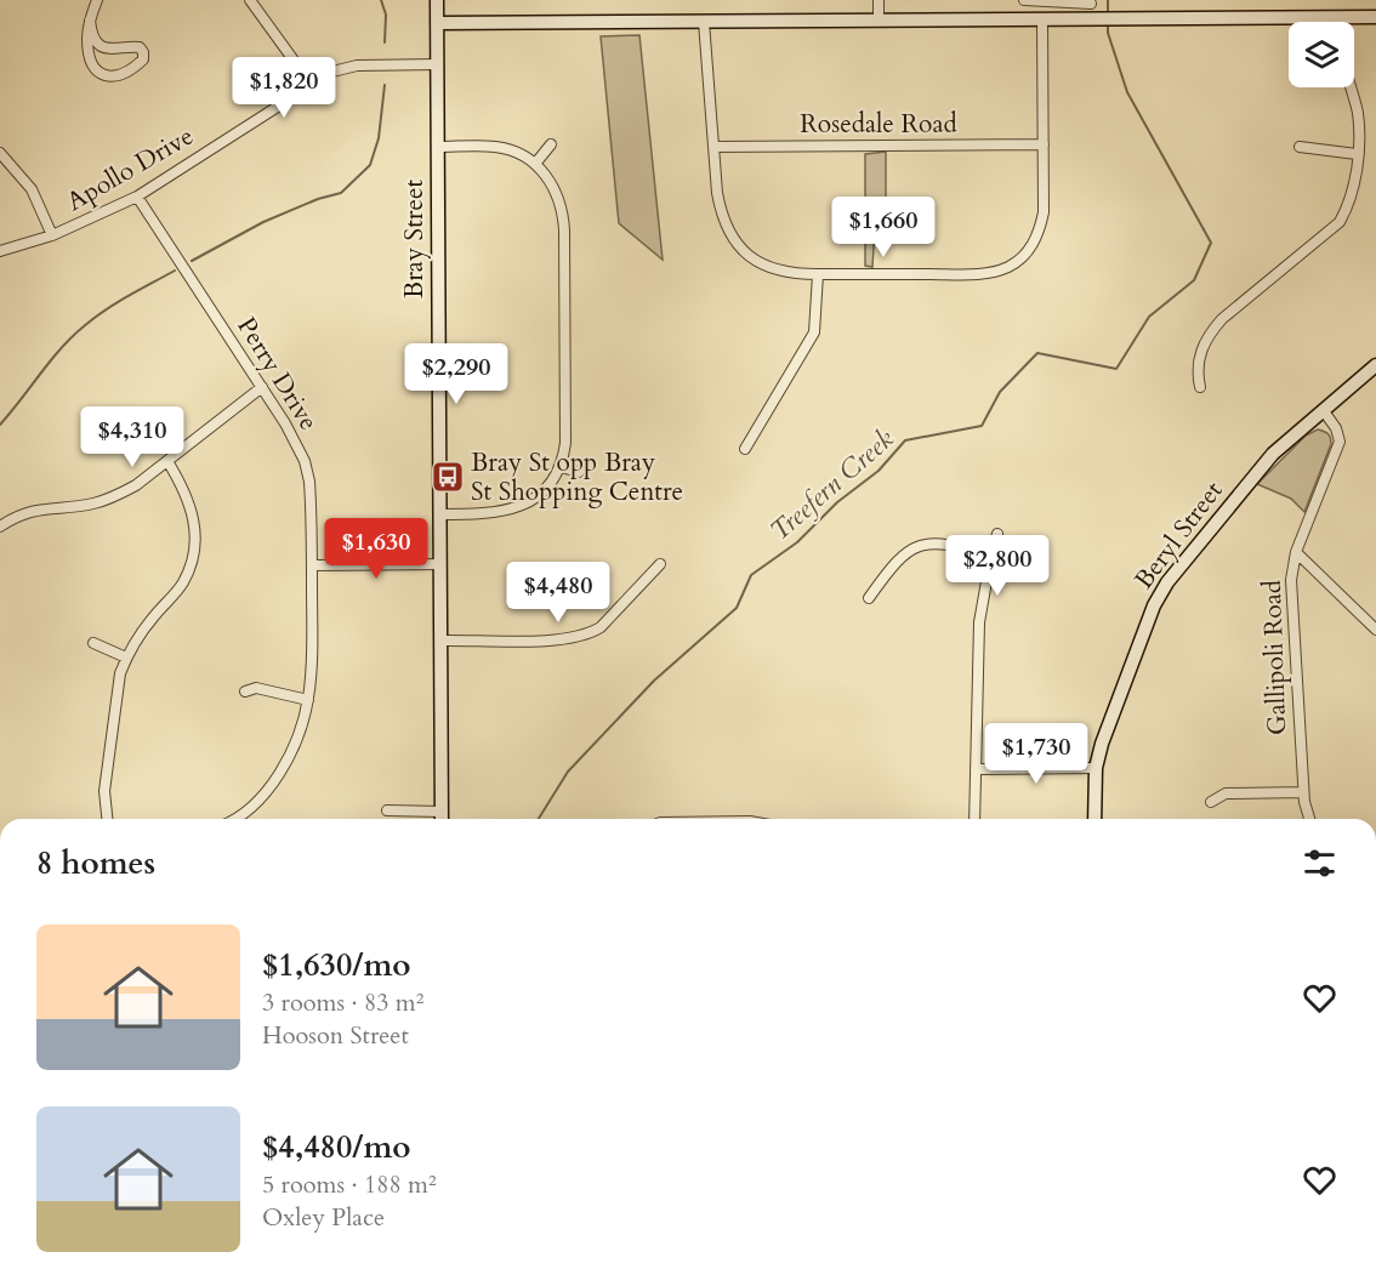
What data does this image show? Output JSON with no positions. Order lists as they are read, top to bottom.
{
  "streets": {
    "street": [
      "Rosedale Road",
      "Apollo Drive",
      "Bray Street",
      "Perry Drive",
      "Beryl Street",
      "Gallipoli Road"
    ]
  },
  "crossings": [
    ["Apollo Drive", "Bray Street"],
    ["Apollo Drive", "Perry Drive"],
    ["Beryl Street", "Gallipoli Road"]
  ],
  "water": ["Treefern Creek"],
  "places": {
    "bus stop": ["Bray St opp Bray St Shopping Centre"]
  },
  "page": {
    "price": [
      "$1,820",
      "$1,660",
      "$2,290",
      "$4,310",
      "$1,630",
      "$2,800",
      "$4,480",
      "$1,730"
    ],
    "heading": "8 homes",
    "list": [
      {
        "name": "$1,630/mo",
        "note": "3 rooms · 83 m² · Hooson Street"
      },
      {
        "name": "$4,480/mo",
        "note": "5 rooms · 188 m² · Oxley Place"
      }
    ]
  }
}
